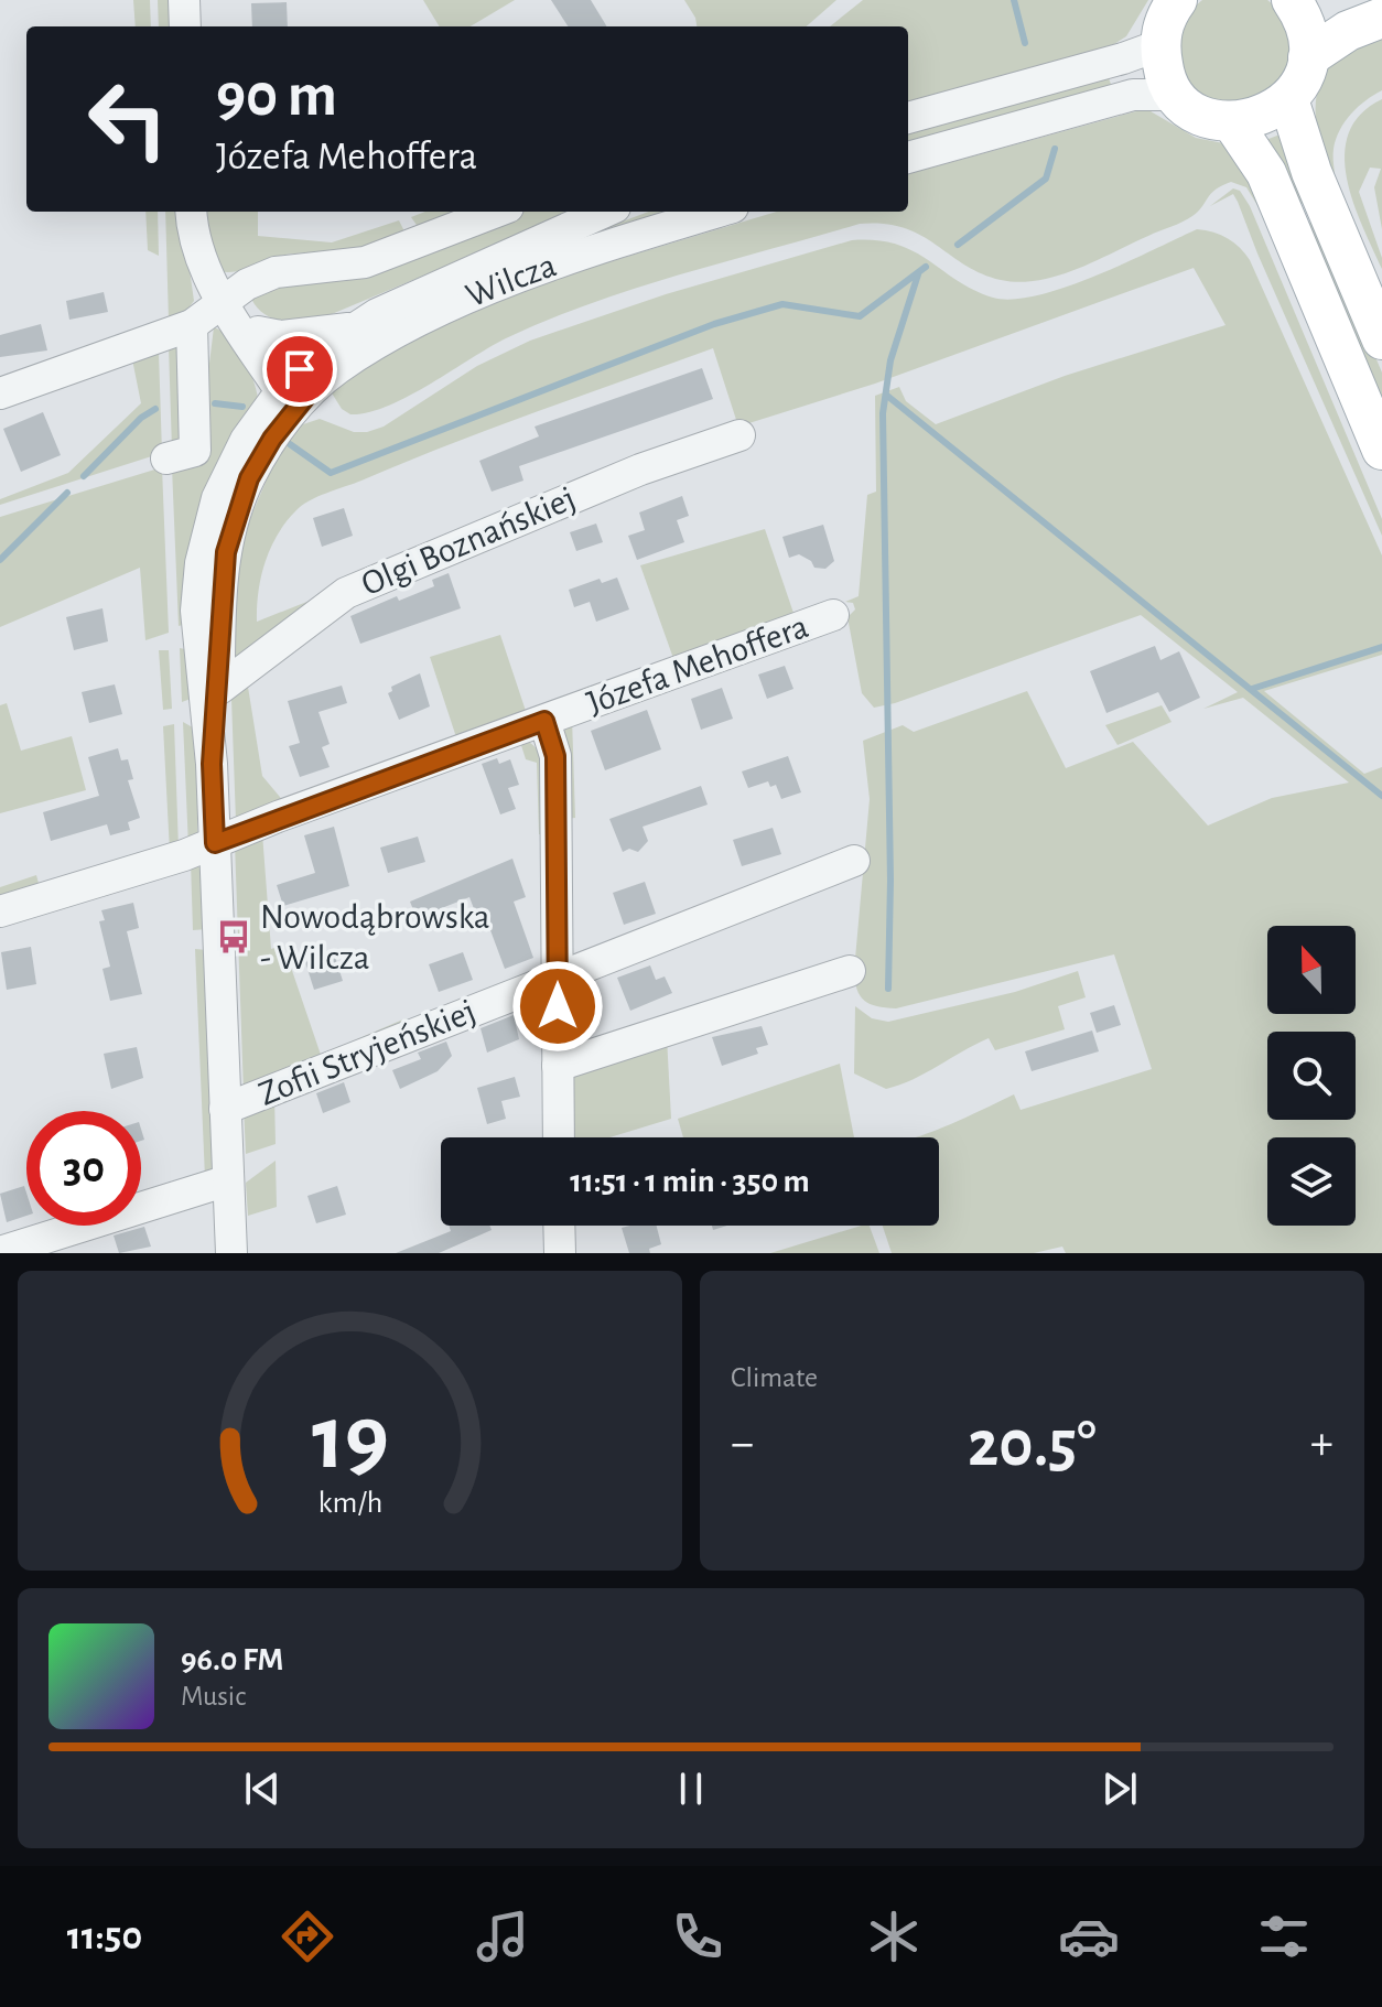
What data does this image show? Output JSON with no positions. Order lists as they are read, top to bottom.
{
  "streets": {
    "street": [
      "Wilcza",
      "Olgi Boznańskiej",
      "Józefa Mehoffera",
      "Zofii Stryjeńskiej"
    ]
  },
  "places": {
    "bus stop": ["Nowodąbrowska - Wilcza"]
  },
  "north": "top",
  "page": {
    "turn": ["90 m", "Józefa Mehoffera"],
    "limit": "30",
    "trip": "11:51 · 1 min · 350 m",
    "tile": "Climate",
    "heat": ["−", "20.5°", "+"],
    "song": ["96.0 FM", "Music"],
    "tabs": "11:50",
    "gauge": ["19", "km/h"]
  }
}
